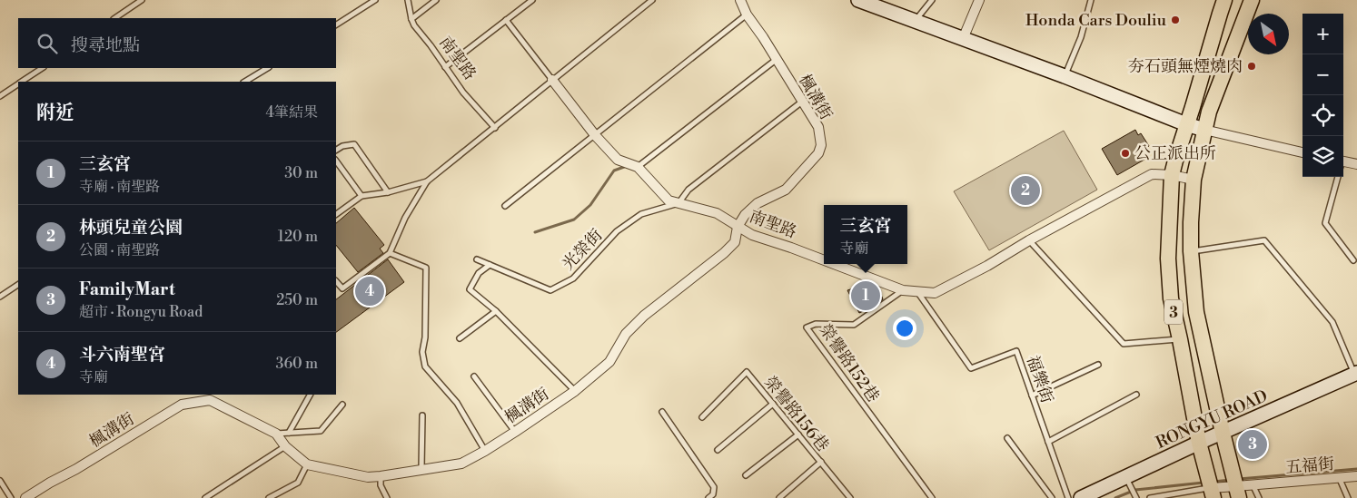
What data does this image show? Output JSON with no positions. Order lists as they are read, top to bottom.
{
  "streets": {
    "main road": ["3", "RONGYU ROAD"],
    "street": ["南聖路", "楓溝街", "五福街"],
    "lane": [
      "光榮街",
      "榮譽路152巷",
      "福樂街",
      "榮譽路156巷"
    ]
  },
  "crossings": [
    ["南聖路", "楓溝街"],
    ["南聖路", "光榮街"],
    ["南聖路", "3"],
    ["南聖路", "榮譽路152巷"],
    ["南聖路", "福樂街"],
    ["3", "RONGYU ROAD"],
    ["3", "五福街"]
  ],
  "places": ["Honda Cars Douliu", "夯石頭無煙燒肉", "公正派出所"],
  "north": "bottom right",
  "page": {
    "map_buttons": ["+", "−"],
    "search": "搜尋地點",
    "heading": ["附近", "4筆結果"],
    "list": [
      {
        "mark": "1",
        "name": "三玄宮",
        "note": "寺廟 · 南聖路",
        "value": "30 m"
      },
      {
        "mark": "2",
        "name": "林頭兒童公園",
        "note": "公園 · 南聖路",
        "value": "120 m"
      },
      {
        "mark": "3",
        "name": "FamilyMart",
        "note": "超市 · Rongyu Road",
        "value": "250 m"
      },
      {
        "mark": "4",
        "name": "斗六南聖宮",
        "note": "寺廟",
        "value": "360 m"
      }
    ],
    "pins": [
      "2",
      "4",
      "1",
      "3"
    ],
    "popup": ["三玄宮", "寺廟"]
  }
}
